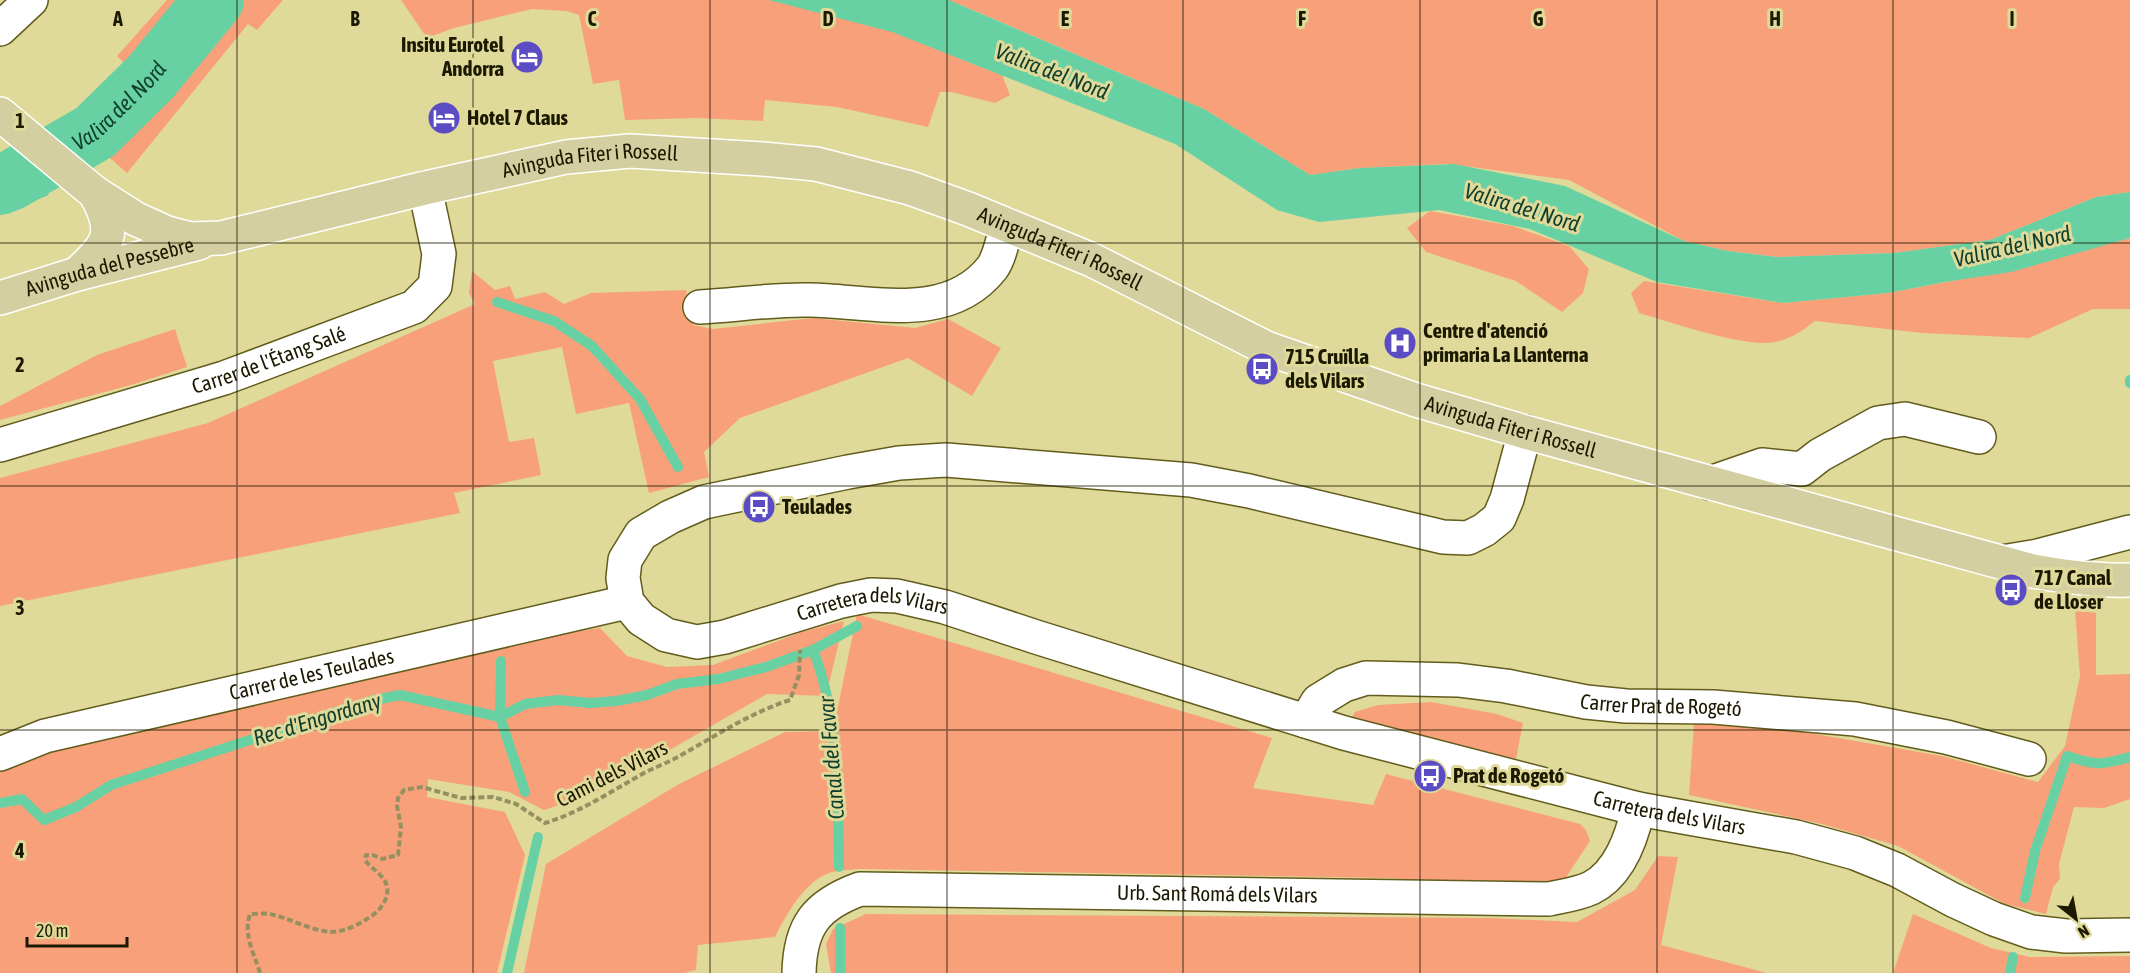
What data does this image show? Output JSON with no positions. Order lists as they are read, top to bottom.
{
  "streets": {
    "main road": ["Avinguda Fiter i Rossell", "Avinguda del Pessebre"],
    "street": [
      "Carrer de l'Étang Salé",
      "Carretera dels Vilars",
      "Carrer de les Teulades",
      "Carrer Prat de Rogetó",
      "Urb. Sant Romá dels Vilars"
    ],
    "path": ["Cami dels Vilars"]
  },
  "crossings": [
    ["Avinguda Fiter i Rossell", "Avinguda del Pessebre"],
    ["Avinguda Fiter i Rossell", "Carrer de l'Étang Salé"],
    ["Carretera dels Vilars", "Carrer de les Teulades"],
    ["Carretera dels Vilars", "Carrer Prat de Rogetó"],
    ["Carretera dels Vilars", "Urb. Sant Romá dels Vilars"]
  ],
  "water": ["Valira del Nord", "Rec d'Engordany", "Canal del Favar"],
  "places": {
    "hotel": ["Insitu Eurotel Andorra", "Hotel 7 Claus"],
    "hospital": ["Centre d'atenció primaria La Llanterna"],
    "bus stop": [
      "715 Cruïlla dels Vilars",
      "Teulades",
      "717 Canal de Lloser",
      "Prat de Rogetó"
    ]
  },
  "scale_bar": "20 m",
  "north": "bottom right",
  "grid": {
    "columns": [
      "A",
      "B",
      "C",
      "D",
      "E",
      "F",
      "G",
      "H",
      "I"
    ],
    "rows": [
      "1",
      "2",
      "3",
      "4"
    ]
  }
}
